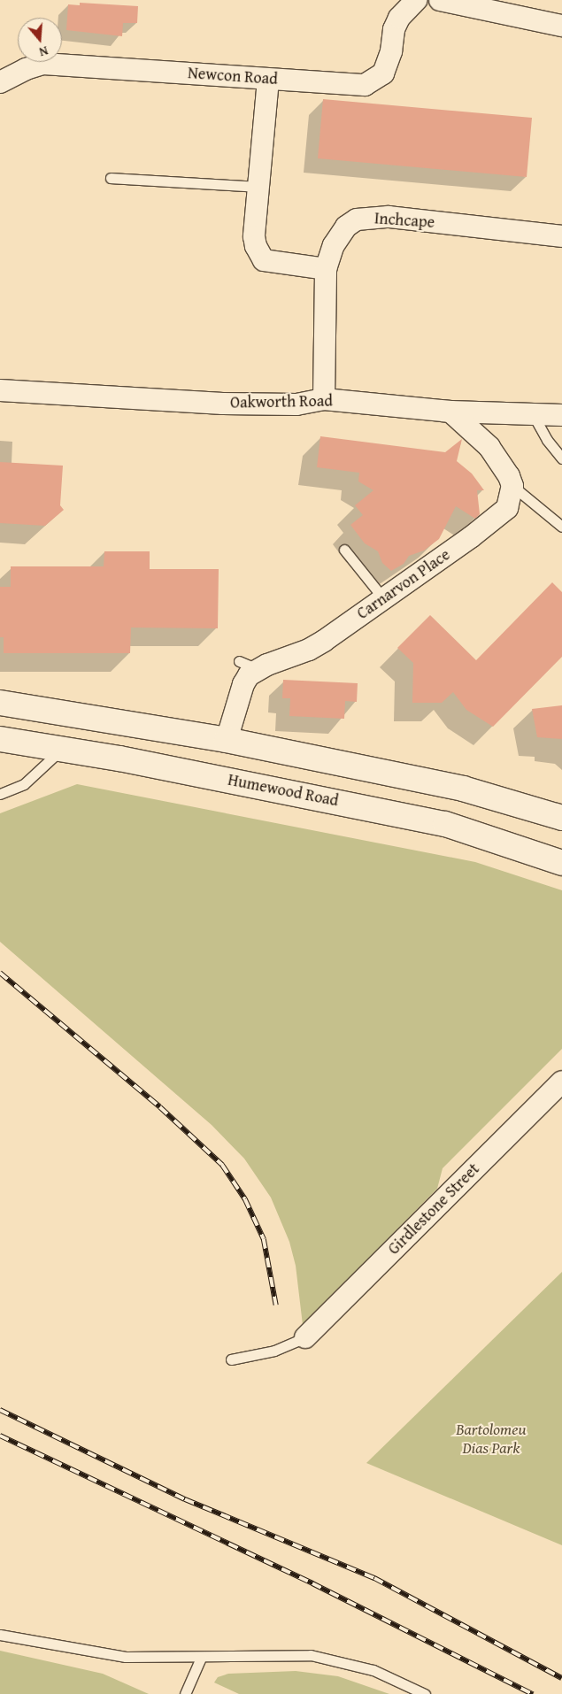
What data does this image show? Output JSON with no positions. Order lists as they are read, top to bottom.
{
  "streets": {
    "main road": ["Humewood Road"],
    "street": [
      "Newcon Road",
      "Inchcape",
      "Oakworth Road",
      "Carnarvon Place",
      "Girdlestone Street"
    ]
  },
  "crossings": [
    ["Inchcape", "Oakworth Road"]
  ],
  "parks": ["Bartolomeu Dias Park"],
  "north": "bottom"
}
